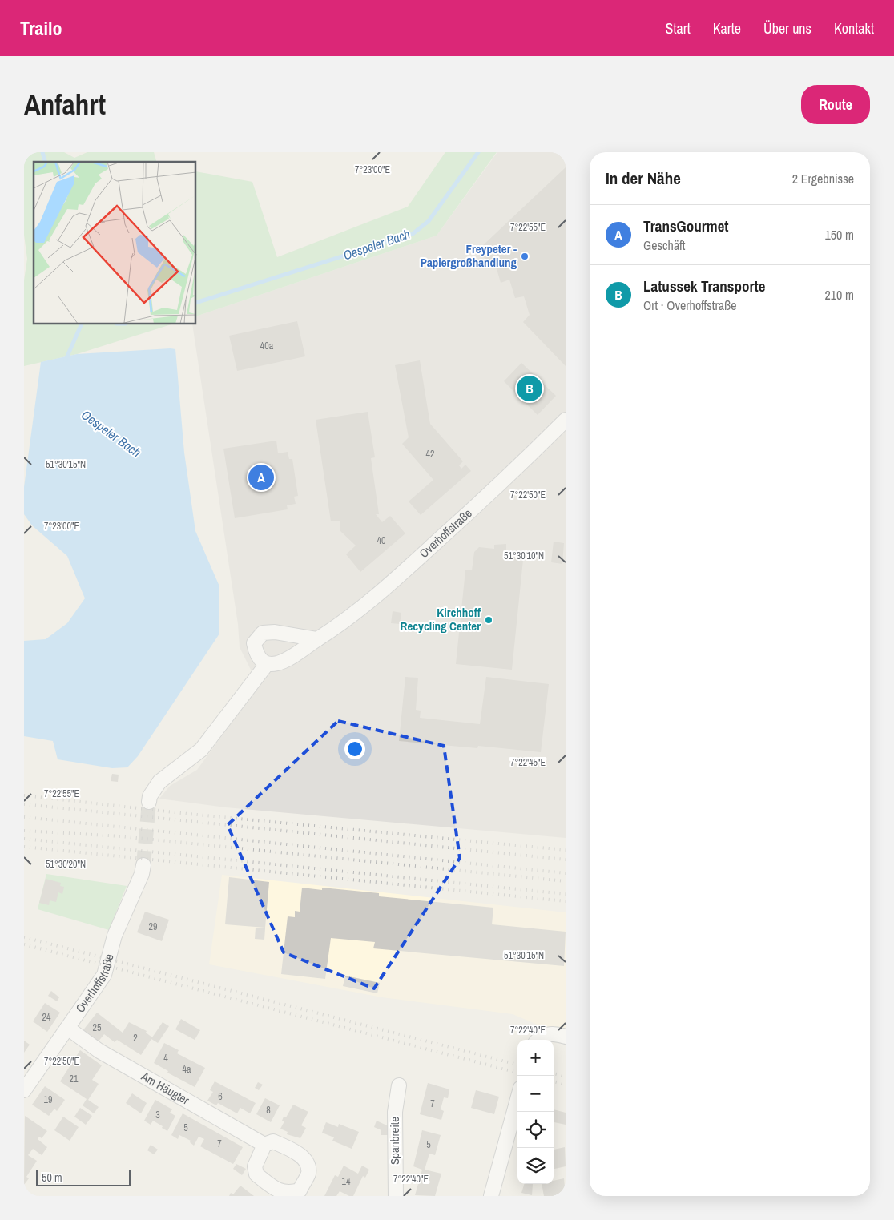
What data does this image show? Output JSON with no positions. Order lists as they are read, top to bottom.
{
  "streets": {
    "street": ["Overhoffstraße", "Am Häugter", "Spanbreite"]
  },
  "crossings": [
    ["Overhoffstraße", "Am Häugter"]
  ],
  "water": ["Oespeler Bach"],
  "places": ["Freypeter - Papiergroßhandlung", "Kirchhoff Recycling Center"],
  "house_numbers": [
    "40a",
    "42",
    "40",
    "29",
    "24",
    "25",
    "2",
    "4",
    "4a",
    "21",
    "6",
    "19",
    "7",
    "8",
    "3",
    "5",
    "7",
    "5",
    "14"
  ],
  "scale_bar": "50 m",
  "page": {
    "header": "Trailo",
    "nav": [
      "Start",
      "Karte",
      "Über uns",
      "Kontakt"
    ],
    "buttons": "Route",
    "title": "Anfahrt",
    "heading": ["In der Nähe", "2 Ergebnisse"],
    "list": [
      {
        "mark": "A",
        "name": "TransGourmet",
        "note": "Geschäft",
        "value": "150 m"
      },
      {
        "mark": "B",
        "name": "Latussek Transporte",
        "note": "Ort · Overhoffstraße",
        "value": "210 m"
      }
    ],
    "pins": ["B", "A"],
    "map_buttons": ["+", "−"],
    "scale": "50 m"
  },
  "coordinates": [
    "7°23'00\"E",
    "7°22'55\"E",
    "51°30'15\"N",
    "7°22'50\"E",
    "51°30'10\"N",
    "7°22'45\"E",
    "51°30'20\"N",
    "7°22'40\"E"
  ]
}
